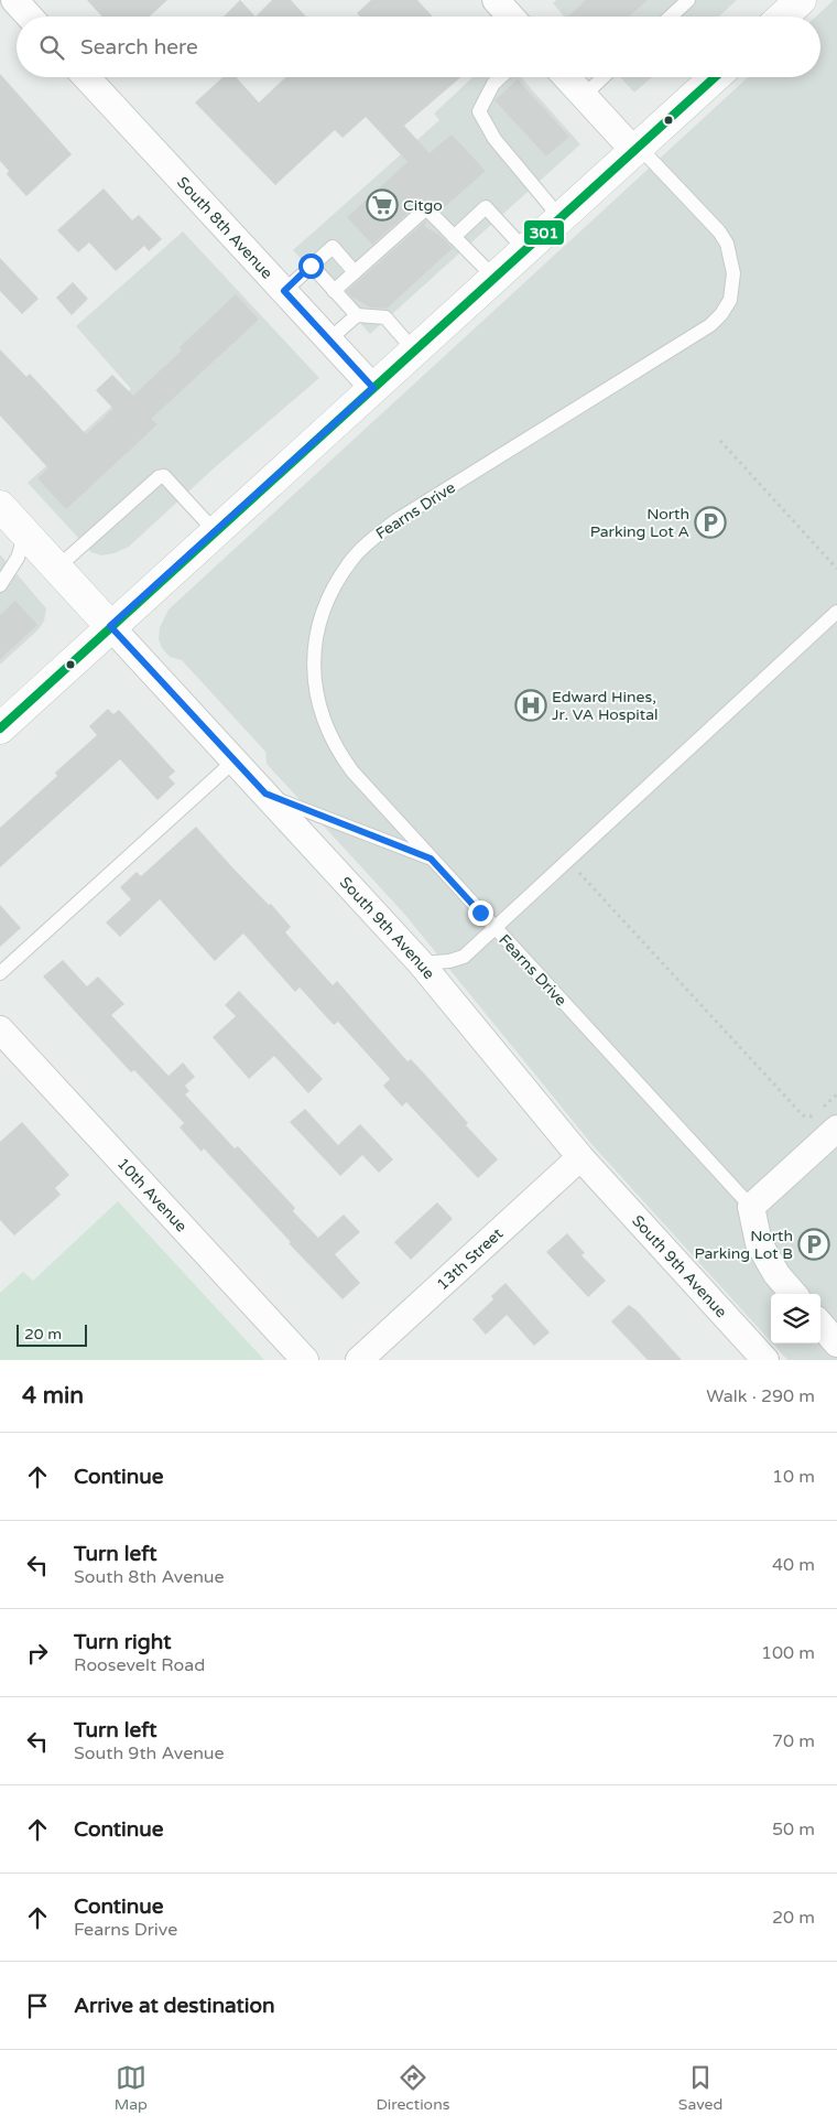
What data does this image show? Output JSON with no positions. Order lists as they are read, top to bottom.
{
  "streets": {
    "main road": ["South 9th Avenue"],
    "street": ["South 8th Avenue", "10th Avenue", "13th Street"],
    "lane": ["Fearns Drive"]
  },
  "crossings": [
    ["South 9th Avenue", "13th Street"]
  ],
  "places": {
    "supermarket": ["Citgo"],
    "parking": ["North Parking Lot A", "North Parking Lot B"],
    "hospital": ["Edward Hines, Jr. VA Hospital"]
  },
  "lines": ["transit line 301"],
  "scale_bar": "20 m",
  "page": {
    "search": "Search here",
    "scale": "20 m",
    "heading": ["4 min", "Walk · 290 m"],
    "list": [
      ["Continue", "10 m"],
      ["Turn left", "South 8th Avenue", "40 m"],
      ["Turn right", "Roosevelt Road", "100 m"],
      ["Turn left", "South 9th Avenue", "70 m"],
      ["Continue", "50 m"],
      ["Continue", "Fearns Drive", "20 m"],
      "Arrive at destination"
    ],
    "nav": ["Map", "Directions", "Saved"]
  }
}
